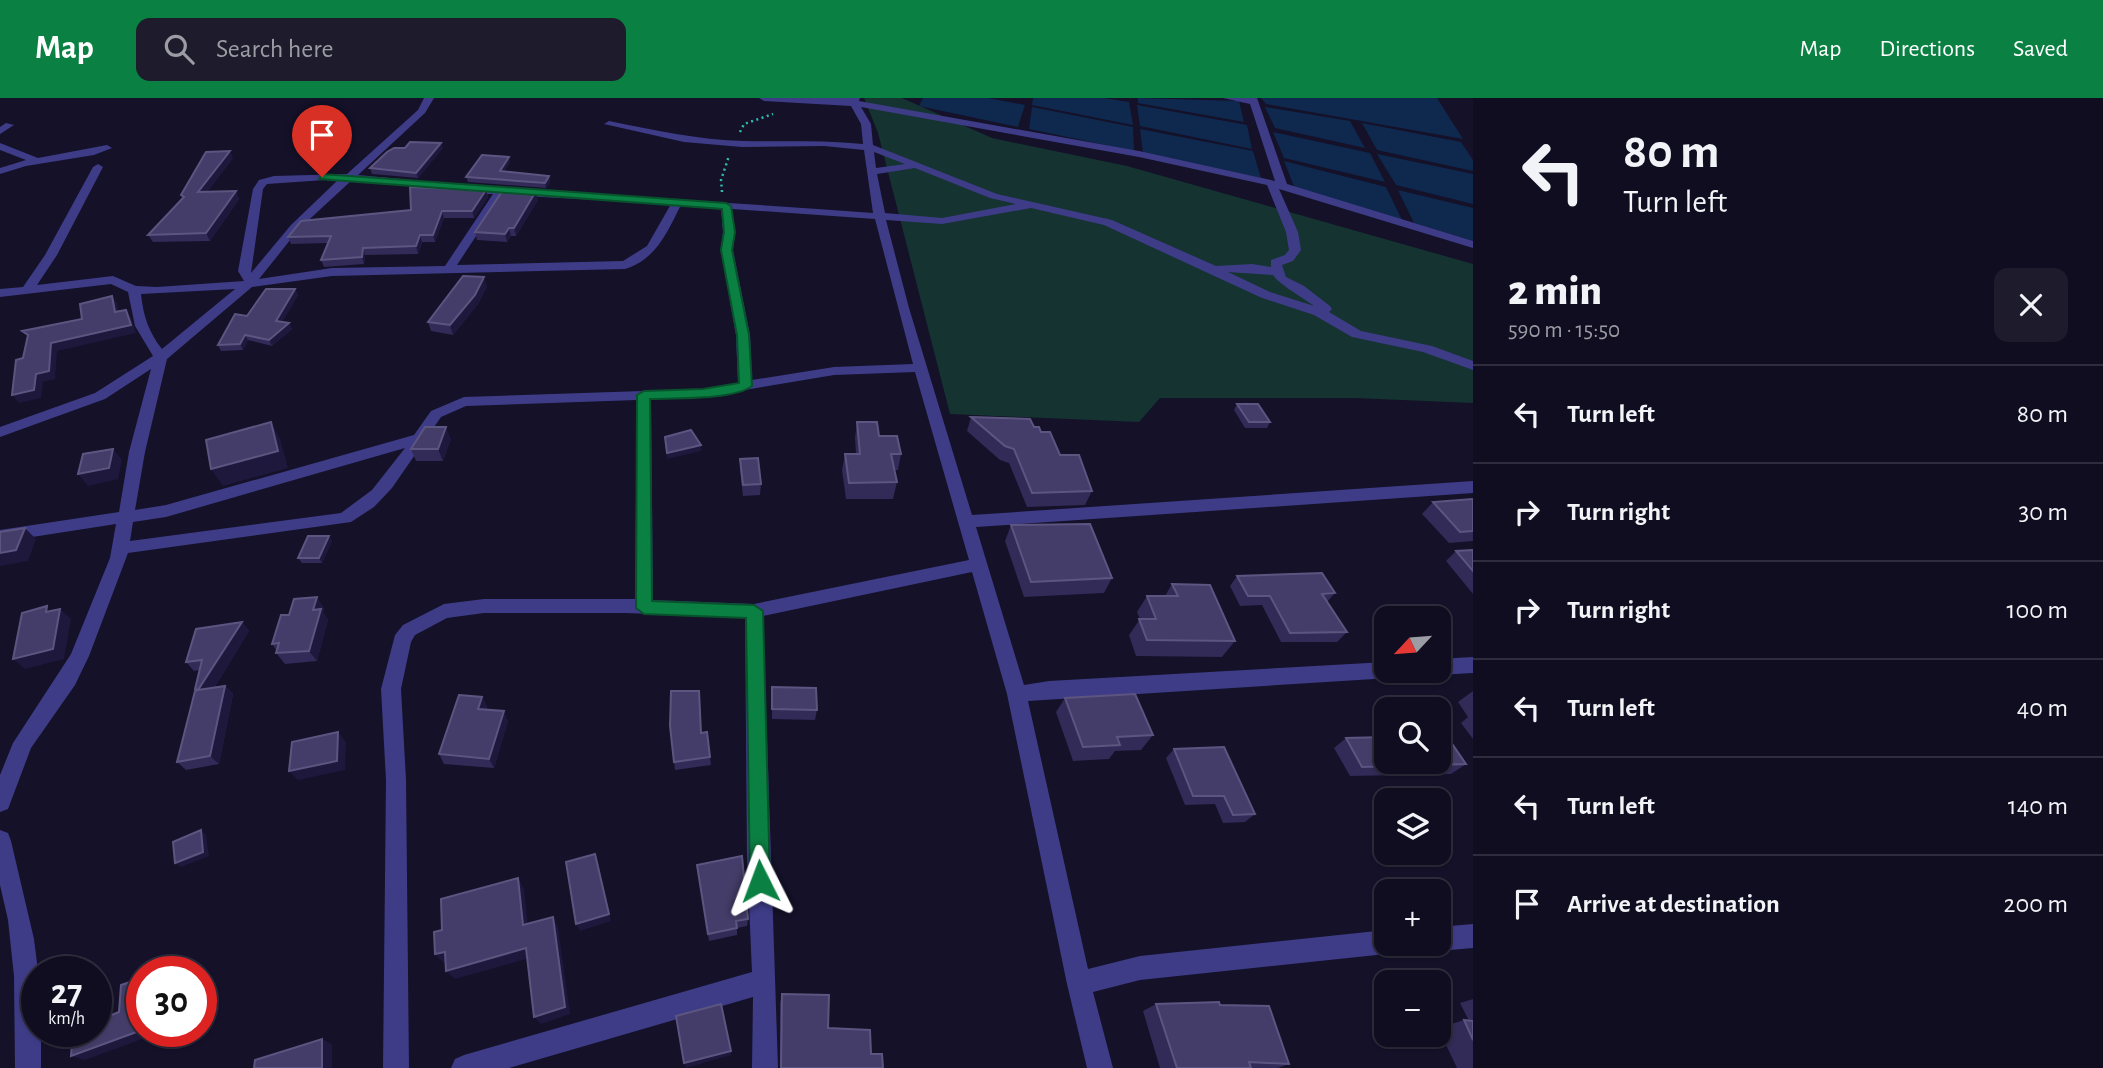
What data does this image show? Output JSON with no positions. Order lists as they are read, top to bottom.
{
  "north": "bottom left",
  "page": {
    "header": "Map",
    "search": "Search here",
    "nav": ["Map", "Directions", "Saved"],
    "turn": ["80 m", "Turn left"],
    "heading": ["2 min", "590 m · 15:50"],
    "list": [
      {
        "name": "Turn left",
        "value": "80 m"
      },
      {
        "name": "Turn right",
        "value": "30 m"
      },
      {
        "name": "Turn right",
        "value": "100 m"
      },
      {
        "name": "Turn left",
        "value": "40 m"
      },
      {
        "name": "Turn left",
        "value": "140 m"
      },
      {
        "name": "Arrive at destination",
        "value": "200 m"
      }
    ],
    "map_buttons": ["+", "−"],
    "speed": "27 km/h",
    "limit": "30"
  }
}
